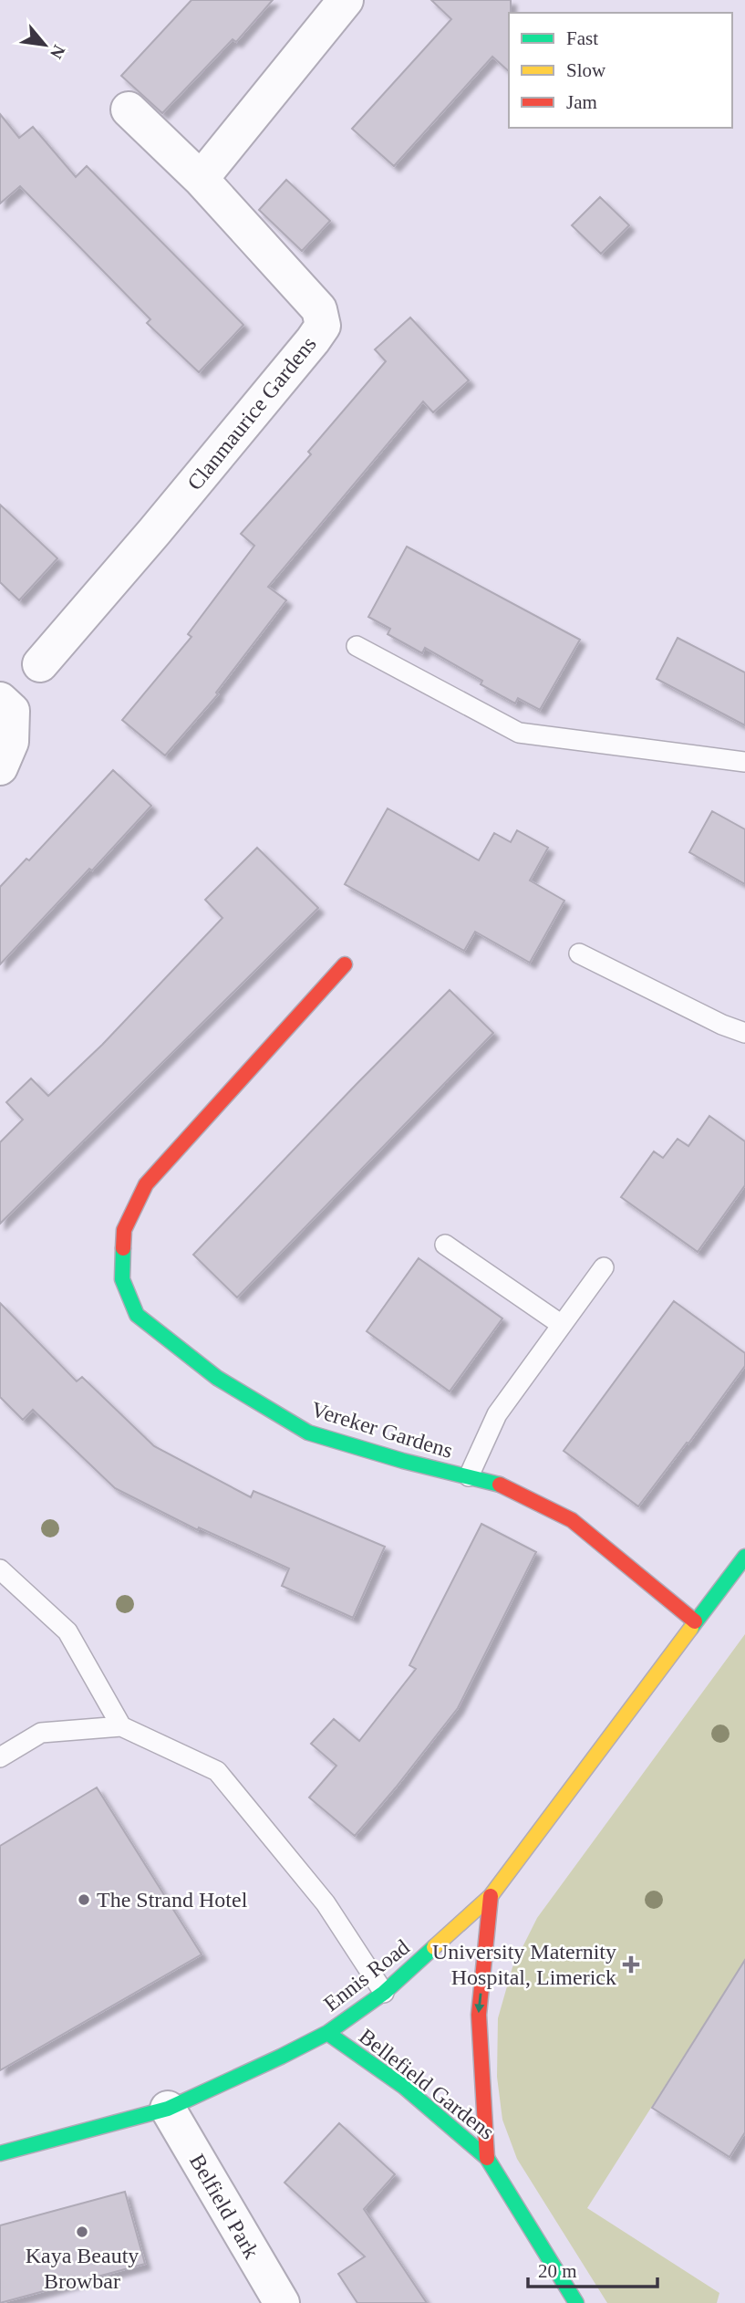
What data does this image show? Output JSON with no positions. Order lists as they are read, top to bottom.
{
  "streets": {
    "street": [
      "Clanmaurice Gardens",
      "Vereker Gardens",
      "Ennis Road",
      "Bellefield Gardens",
      "Belfield Park"
    ]
  },
  "crossings": [
    ["Vereker Gardens", "Ennis Road"],
    ["Ennis Road", "Bellefield Gardens"],
    ["Ennis Road", "Belfield Park"]
  ],
  "places": {
    "other": ["The Strand Hotel", "Kaya Beauty Browbar"],
    "health": ["University Maternity Hospital, Limerick"]
  },
  "legend": ["Fast", "Slow", "Jam"],
  "scale_bar": "20 m",
  "north": "bottom right"
}
